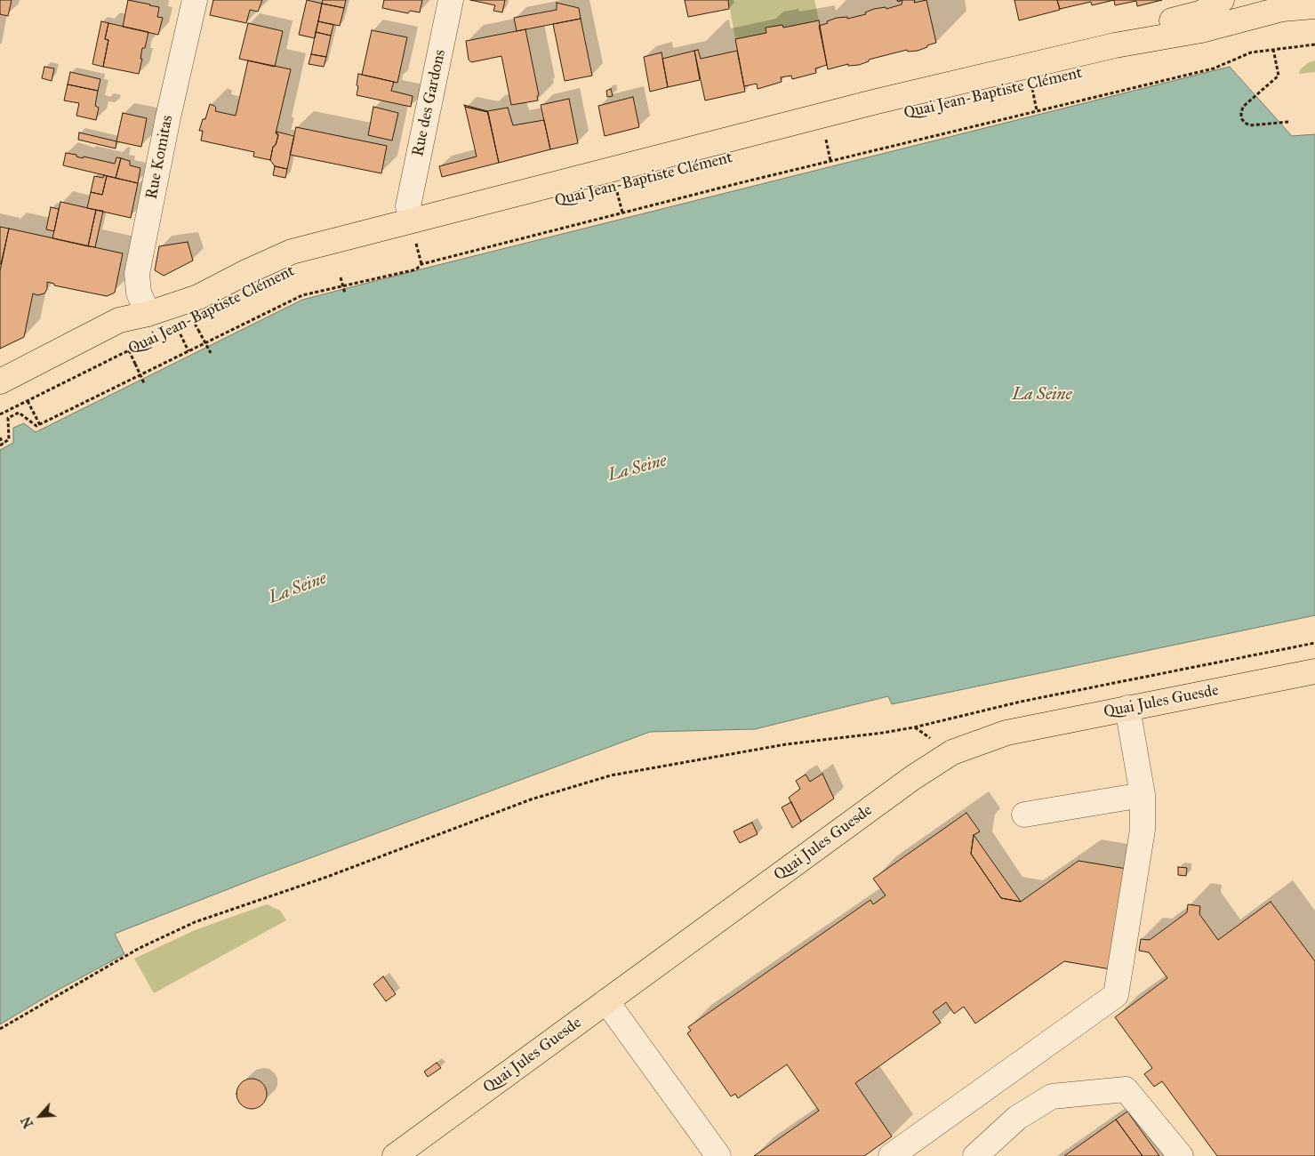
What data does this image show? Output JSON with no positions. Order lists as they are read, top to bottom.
{
  "streets": {
    "main road": ["Quai Jean-Baptiste Clément", "Quai Jules Guesde"],
    "street": ["Rue des Gardons", "Rue Komitas"]
  },
  "crossings": [
    ["Quai Jean-Baptiste Clément", "Rue des Gardons"],
    ["Quai Jean-Baptiste Clément", "Rue Komitas"]
  ],
  "water": ["La Seine"],
  "north": "bottom left"
}
